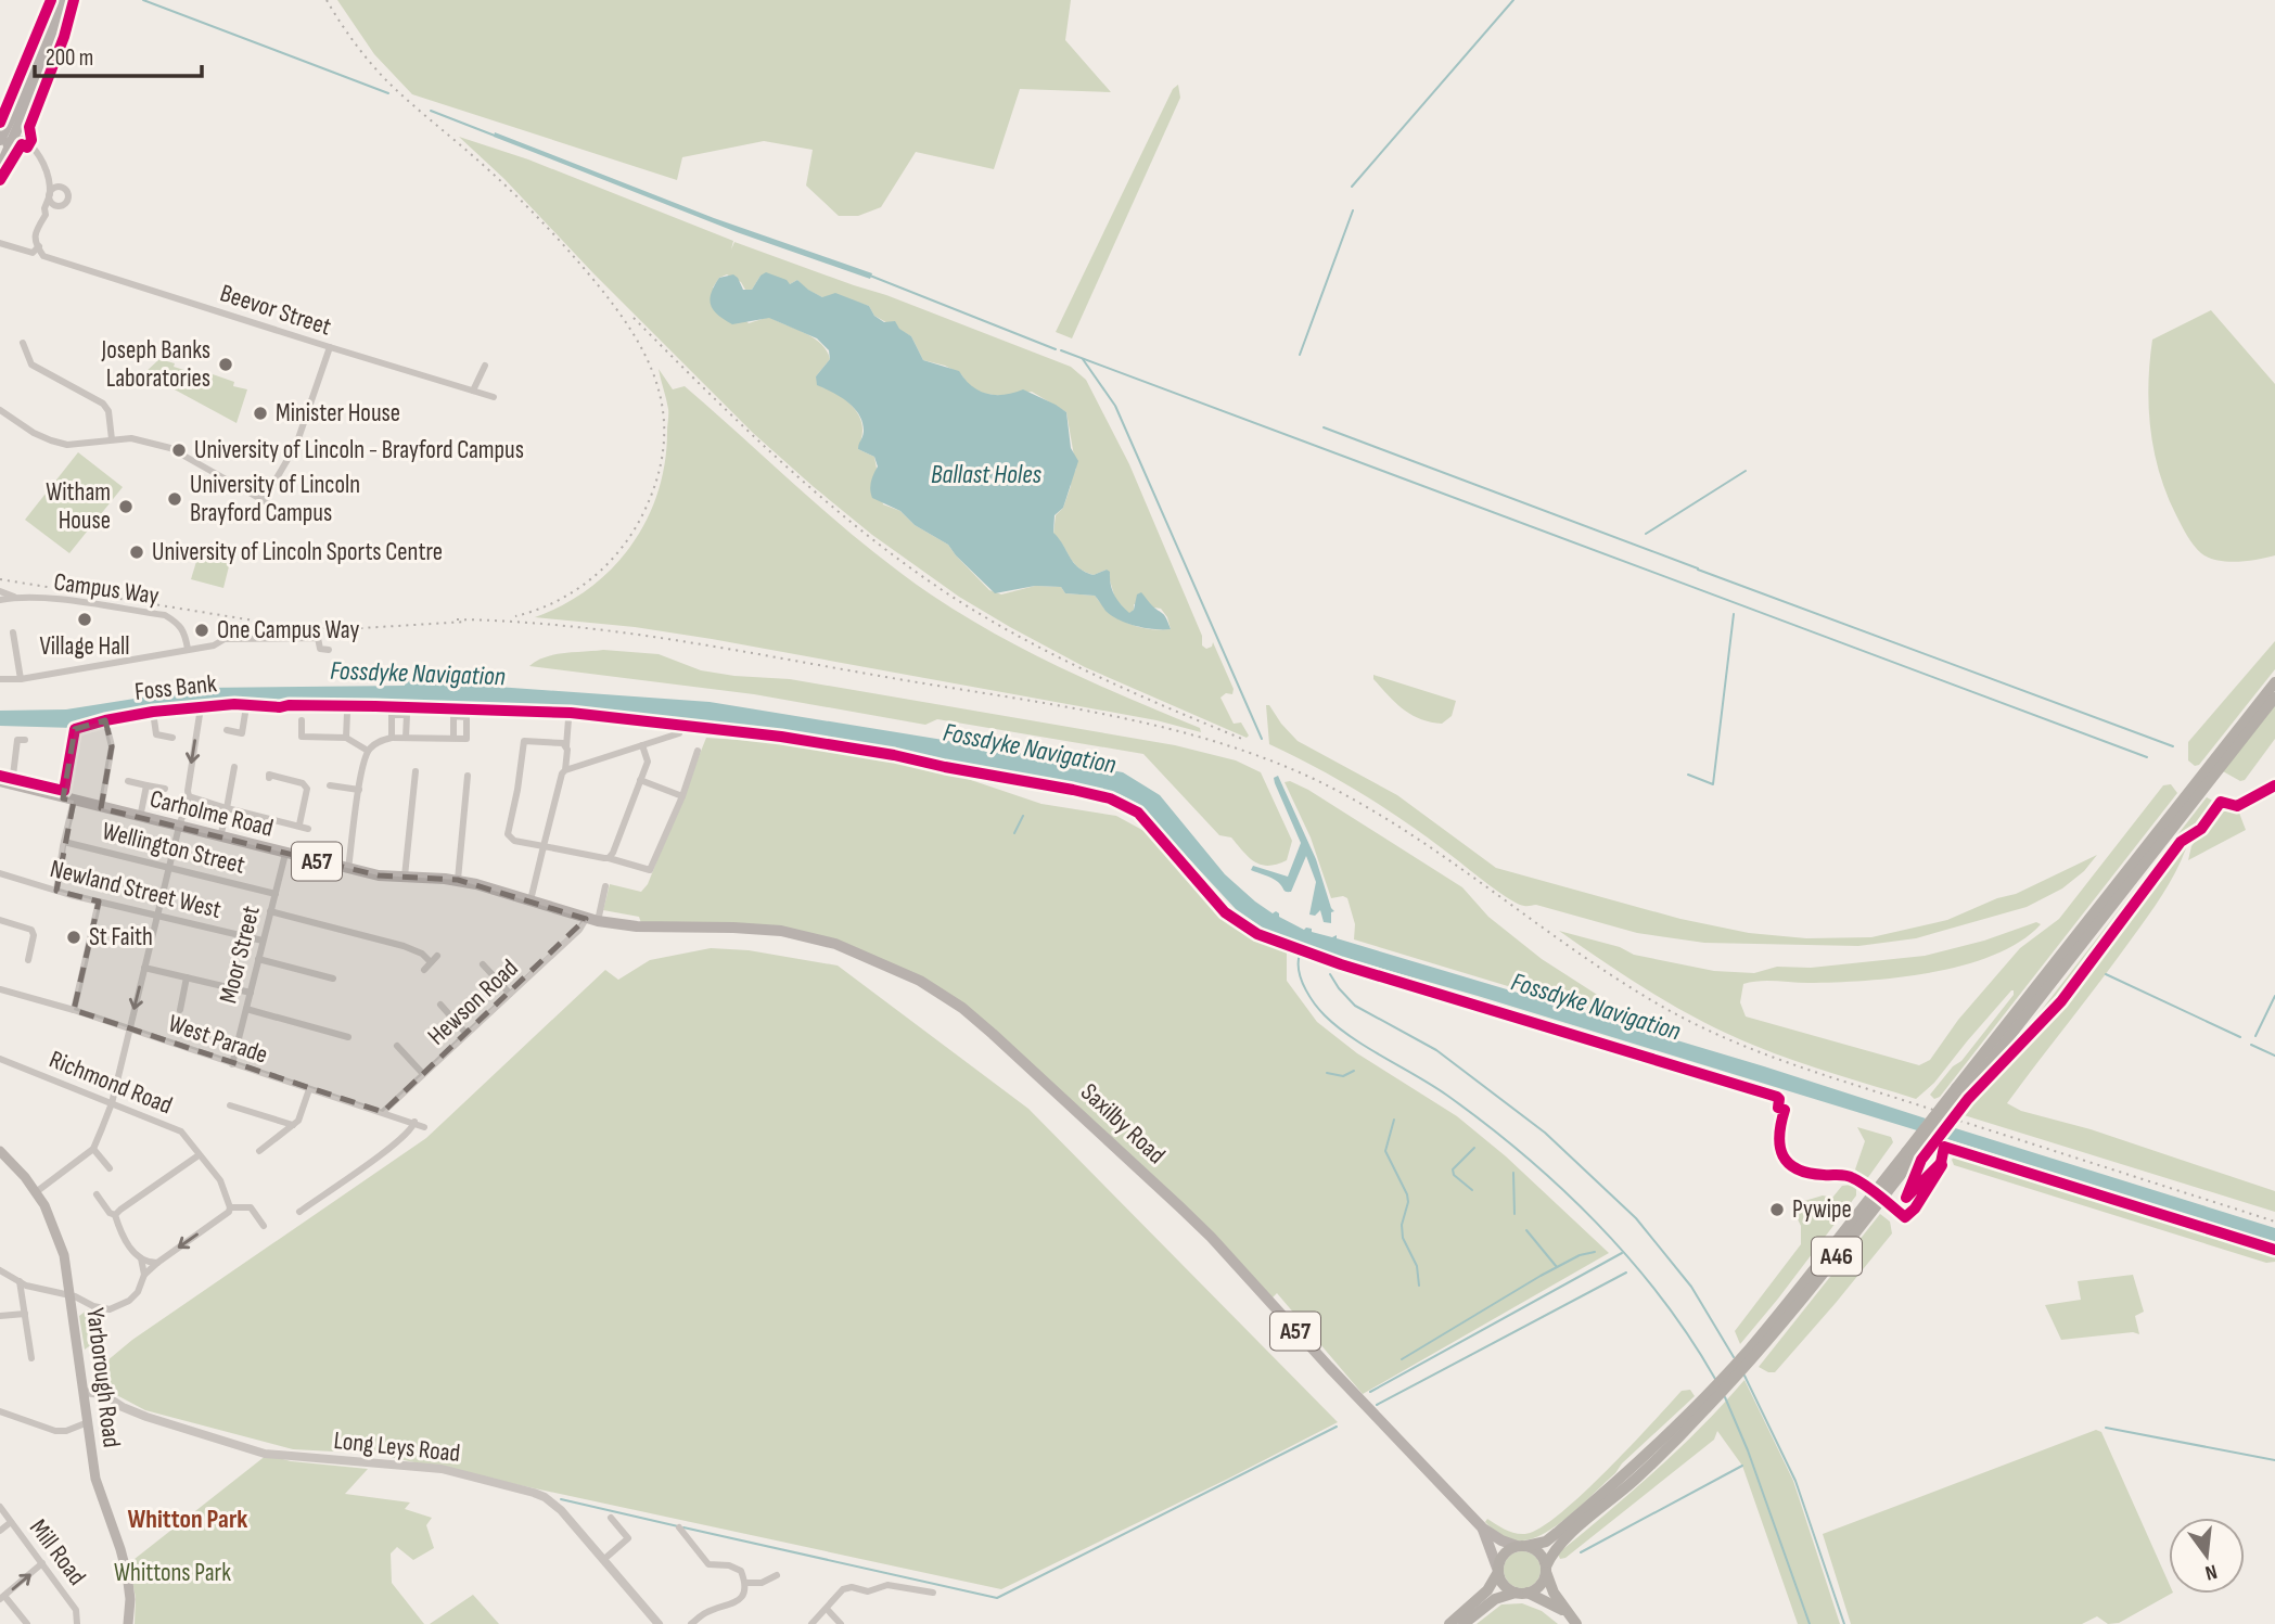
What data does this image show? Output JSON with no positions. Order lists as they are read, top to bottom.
{
  "streets": {
    "highway": ["A46"],
    "main road": [
      "Carholme Road",
      "A57",
      "Saxilby Road",
      "Yarborough Road"
    ],
    "street": [
      "Beevor Street",
      "Campus Way",
      "Foss Bank",
      "Wellington Street",
      "Newland Street West",
      "Moor Street",
      "Hewson Road",
      "West Parade",
      "Richmond Road",
      "Long Leys Road",
      "Mill Road"
    ]
  },
  "crossings": [
    ["Foss Bank", "Carholme Road"],
    ["Carholme Road", "Moor Street"],
    ["Carholme Road", "Hewson Road"],
    ["Carholme Road", "Saxilby Road"],
    ["Wellington Street", "Moor Street"],
    ["Newland Street West", "Moor Street"],
    ["Moor Street", "West Parade"],
    ["Hewson Road", "West Parade"],
    ["Saxilby Road", "A46"],
    ["Yarborough Road", "Long Leys Road"]
  ],
  "districts": ["Whitton Park"],
  "water": ["Ballast Holes", "Fossdyke Navigation"],
  "parks": ["Whittons Park"],
  "places": [
    "Joseph Banks Laboratories",
    "Minister House",
    "University of Lincoln - Brayford Campus",
    "University of Lincoln Brayford Campus",
    "Witham House",
    "University of Lincoln Sports Centre",
    "Village Hall",
    "One Campus Way",
    "St Faith",
    "Pywipe"
  ],
  "scale_bar": "200 m",
  "north": "bottom"
}
